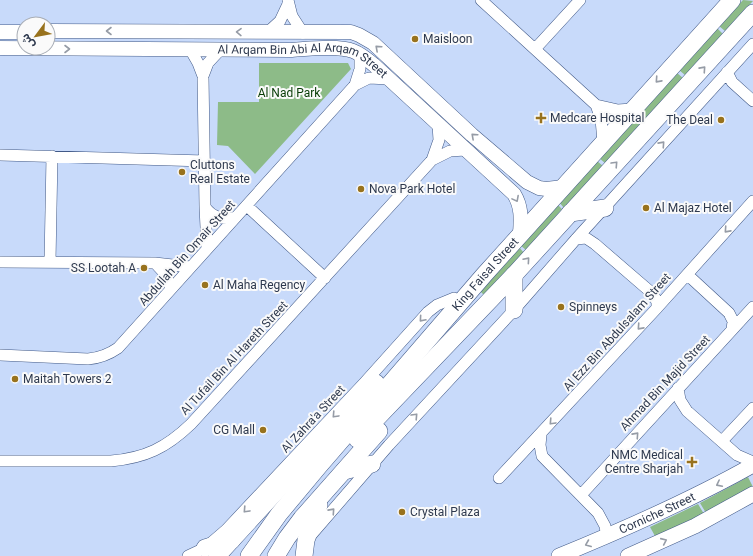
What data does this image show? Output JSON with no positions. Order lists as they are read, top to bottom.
{
  "streets": {
    "main road": ["King Faisal Street", "Corniche Street"],
    "street": [
      "Al Arqam Bin Abi Al Arqam Street",
      "Abdullah Bin Omair Street",
      "Al Ezz Bin Abdulsalam Street",
      "Al Tufail Bin Al Hareth Street",
      "Ahmad Bin Majid Street",
      "Al Zahra'a Street"
    ]
  },
  "crossings": [
    ["Al Arqam Bin Abi Al Arqam Street", "Abdullah Bin Omair Street"],
    ["Al Arqam Bin Abi Al Arqam Street", "King Faisal Street"],
    ["Al Arqam Bin Abi Al Arqam Street", "Al Tufail Bin Al Hareth Street"]
  ],
  "one_way": ["Al Ezz Bin Abdulsalam Street", "Ahmad Bin Majid Street"],
  "parks": ["Al Nad Park"],
  "places": {
    "other": [
      "Maisloon",
      "The Deal",
      "Cluttons Real Estate",
      "Nova Park Hotel",
      "Al Majaz Hotel",
      "SS Lootah A",
      "Al Maha Regency",
      "Spinneys",
      "Maitah Towers 2",
      "CG Mall",
      "Crystal Plaza"
    ],
    "health": ["Medcare Hospital", "NMC Medical Centre Sharjah"]
  },
  "north": "bottom left"
}
